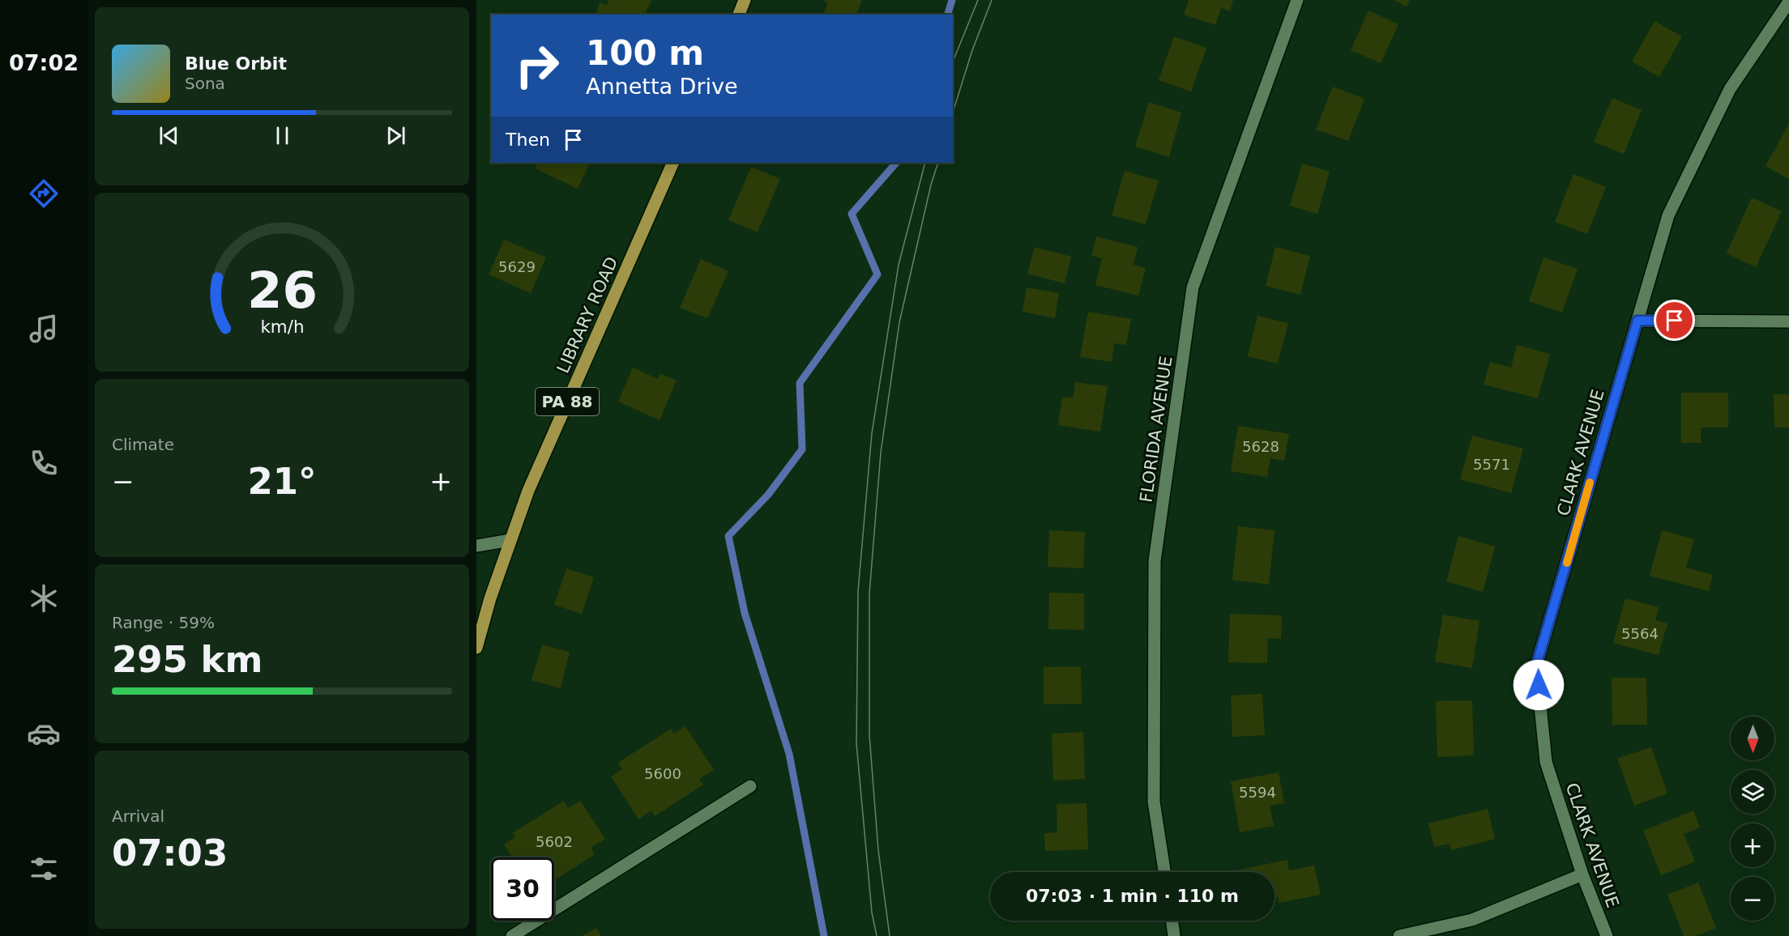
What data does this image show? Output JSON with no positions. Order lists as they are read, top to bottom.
{
  "streets": {
    "main road": ["LIBRARY ROAD", "PA 88"],
    "street": ["FLORIDA AVENUE", "CLARK AVENUE"]
  },
  "house_numbers": [
    "5629",
    "5628",
    "5571",
    "5564",
    "5600",
    "5594",
    "5602"
  ],
  "north": "bottom",
  "page": {
    "tabs": "07:02",
    "turn": ["100 m", "Annetta Drive"],
    "song": ["Blue Orbit", "Sona"],
    "then": "Then",
    "tile": [
      "Climate",
      ["Range · 59%", "295 km"],
      ["Arrival", "07:03"]
    ],
    "heat": ["−", "21°", "+"],
    "map_buttons": ["+", "−"],
    "limit": "30",
    "trip": "07:03 · 1 min · 110 m",
    "gauge": ["26", "km/h"]
  }
}
